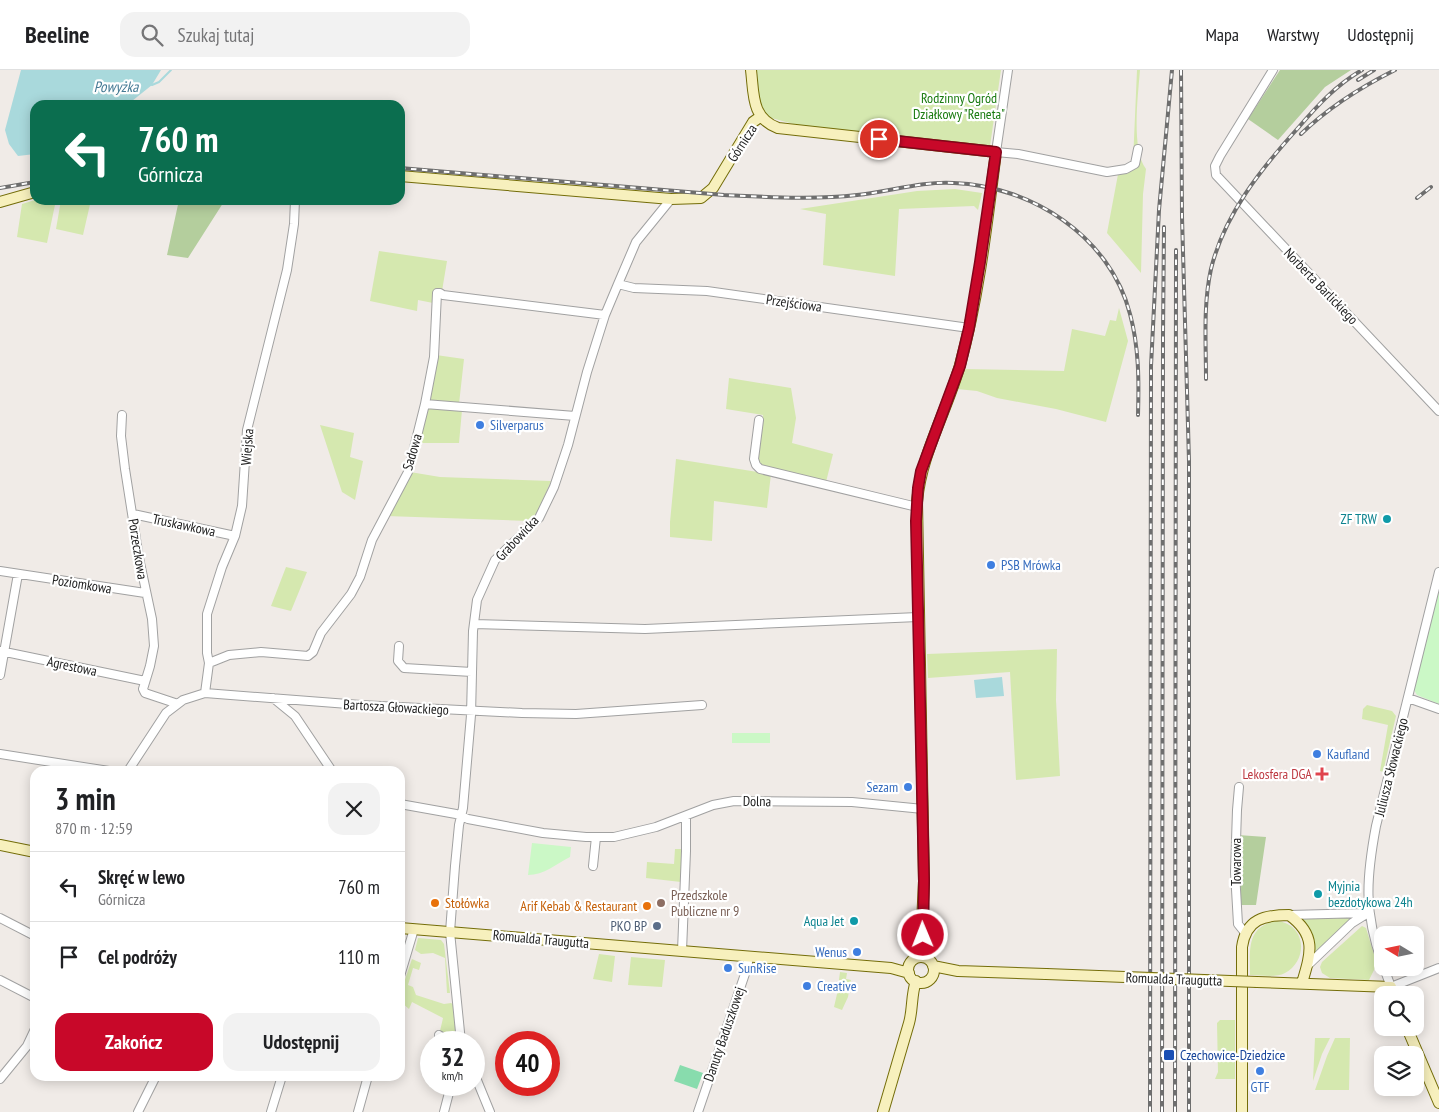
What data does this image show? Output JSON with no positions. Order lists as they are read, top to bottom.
{
  "streets": {
    "street": [
      "Górnicza",
      "Norberta Barlickiego",
      "Przejściowa",
      "Wiejska",
      "Sadowa",
      "Truskawkowa",
      "Grabowicka",
      "Porzeczkowa",
      "Poziomkowa",
      "Agrestowa",
      "Bartosza Głowackiego",
      "Juliusza Słowackiego",
      "Dolna",
      "Towarowa",
      "Romualda Traugutta",
      "Danuty Baduszkowej"
    ]
  },
  "crossings": [
    ["Górnicza", "Grabowicka"],
    ["Przejściowa", "Grabowicka"],
    ["Wiejska", "Sadowa"],
    ["Wiejska", "Truskawkowa"],
    ["Wiejska", "Bartosza Głowackiego"],
    ["Sadowa", "Grabowicka"],
    ["Truskawkowa", "Porzeczkowa"],
    ["Grabowicka", "Bartosza Głowackiego"],
    ["Grabowicka", "Dolna"],
    ["Grabowicka", "Romualda Traugutta"],
    ["Porzeczkowa", "Poziomkowa"],
    ["Porzeczkowa", "Agrestowa"],
    ["Romualda Traugutta", "Danuty Baduszkowej"]
  ],
  "water": ["Powyżka"],
  "parks": ["Rodzinny Ogród Działkowy \"Reneta\""],
  "places": {
    "other": [
      "Silverparus",
      "ZF TRW",
      "PSB Mrówka",
      "Kaufland",
      "Sezam",
      "Myjnia bezdotykowa 24h",
      "Stołówka",
      "Przedszkole Publiczne nr 9",
      "Arif Kebab & Restaurant",
      "Aqua Jet",
      "PKO BP",
      "Wenus",
      "SunRise",
      "Creative",
      "GTF"
    ],
    "health": ["Lekosfera DGA"],
    "transit": ["Czechowice-Dziedzice"]
  },
  "north": "left",
  "page": {
    "header": "Beeline",
    "search": "Szukaj tutaj",
    "nav": ["Mapa", "Warstwy", "Udostępnij"],
    "turn": ["760 m", "Górnicza"],
    "heading": ["3 min", "870 m · 12:59"],
    "list": [
      {
        "name": "Skręć w lewo",
        "note": "Górnicza",
        "value": "760 m"
      },
      {
        "name": "Cel podróży",
        "value": "110 m"
      }
    ],
    "buttons": ["Zakończ", "Udostępnij"],
    "speed": "32 km/h",
    "limit": "40"
  }
}
